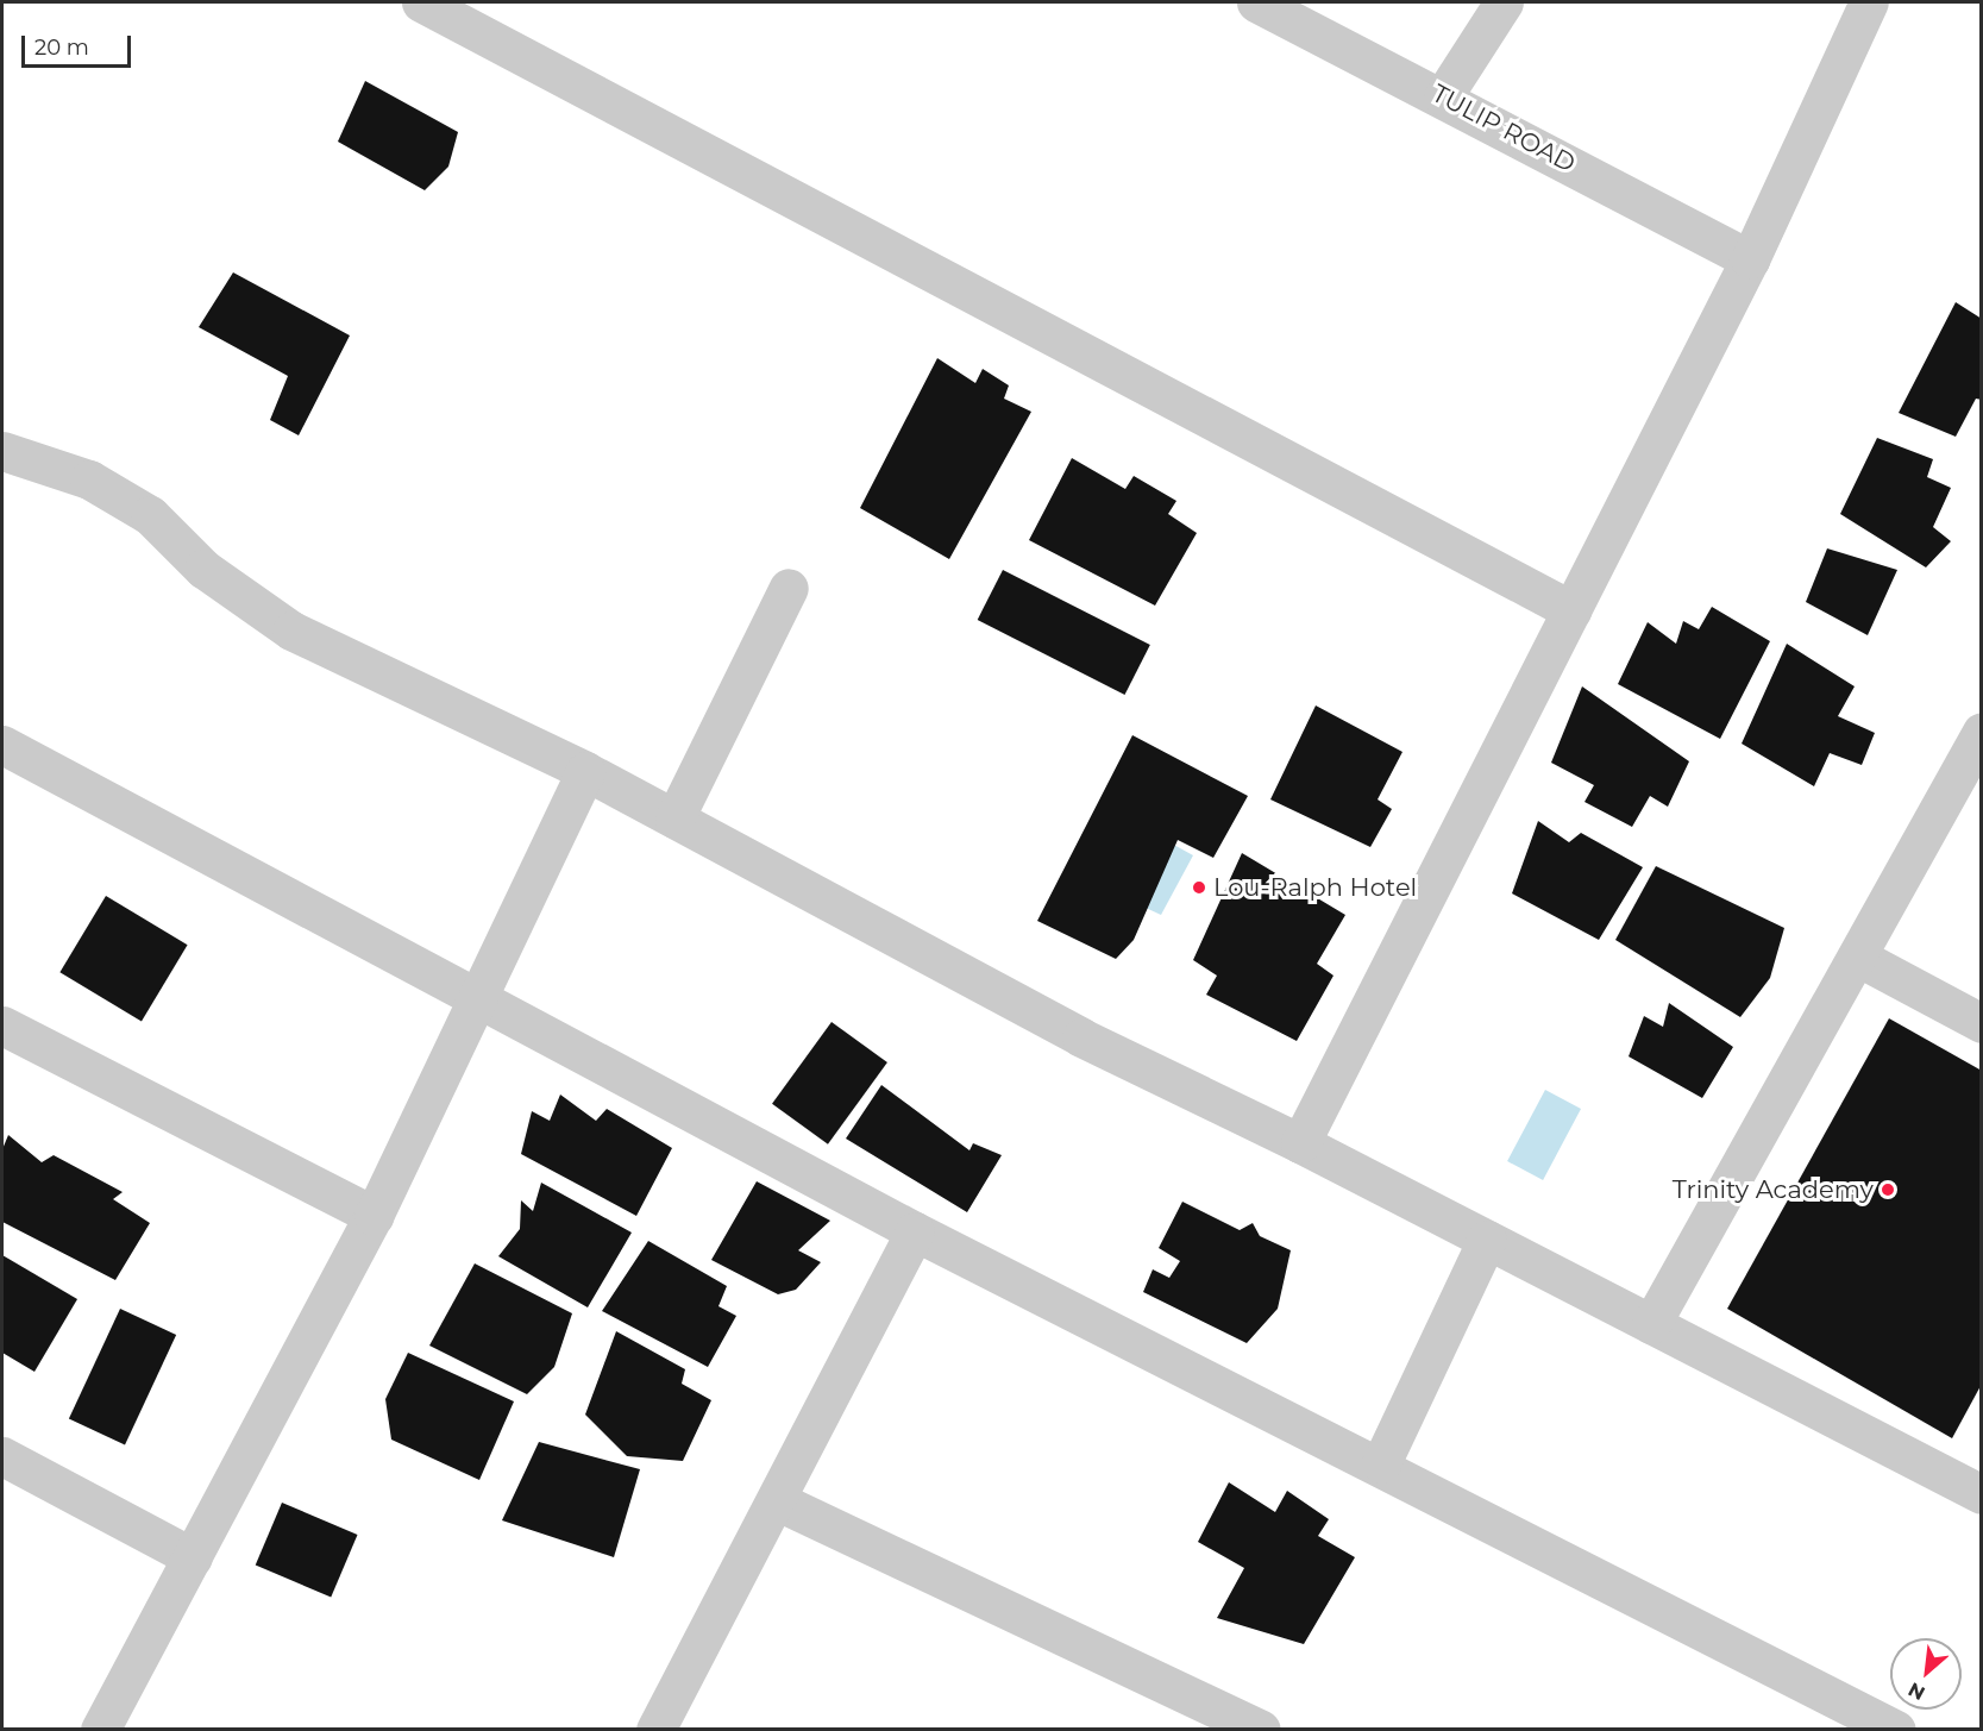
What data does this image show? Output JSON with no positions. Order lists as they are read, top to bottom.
{
  "streets": {
    "street": ["TULIP ROAD"]
  },
  "places": ["Lou-Ralph Hotel", "Trinity Academy"],
  "scale_bar": "20 m",
  "north": "bottom left"
}
